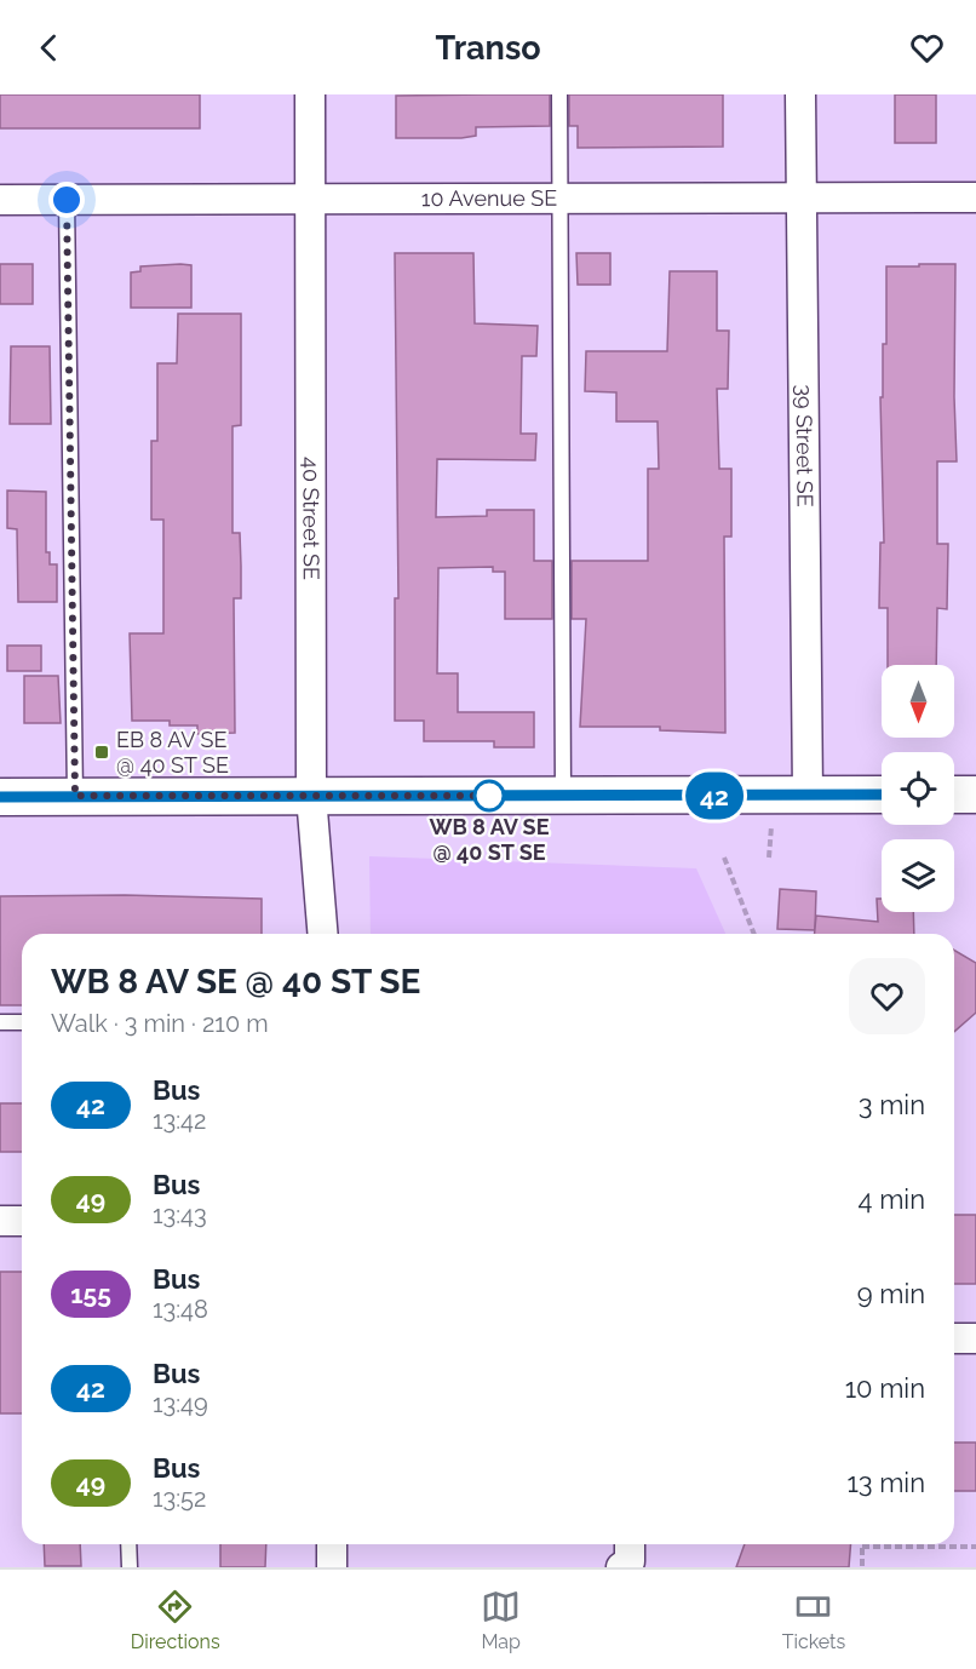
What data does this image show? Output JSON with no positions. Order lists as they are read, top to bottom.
{
  "streets": {
    "street": ["10 Avenue SE", "39 Street SE", "40 Street SE"]
  },
  "crossings": [
    ["10 Avenue SE", "39 Street SE"],
    ["10 Avenue SE", "40 Street SE"]
  ],
  "places": {
    "transit": ["EB 8 AV SE @ 40 ST SE"],
    "other": ["WB 8 AV SE @ 40 ST SE"]
  },
  "lines": ["bus line 42"],
  "north": "bottom",
  "page": {
    "header": "Transo",
    "on_map": "42",
    "heading": ["WB 8 AV SE @ 40 ST SE", "Walk · 3 min · 210 m"],
    "list": [
      {
        "mark": "42",
        "name": "Bus",
        "note": "13:42",
        "value": "3 min"
      },
      {
        "mark": "49",
        "name": "Bus",
        "note": "13:43",
        "value": "4 min"
      },
      {
        "mark": "155",
        "name": "Bus",
        "note": "13:48",
        "value": "9 min"
      },
      {
        "mark": "42",
        "name": "Bus",
        "note": "13:49",
        "value": "10 min"
      },
      {
        "mark": "49",
        "name": "Bus",
        "note": "13:52",
        "value": "13 min"
      }
    ],
    "tabs": ["Directions", "Map", "Tickets"]
  }
}
